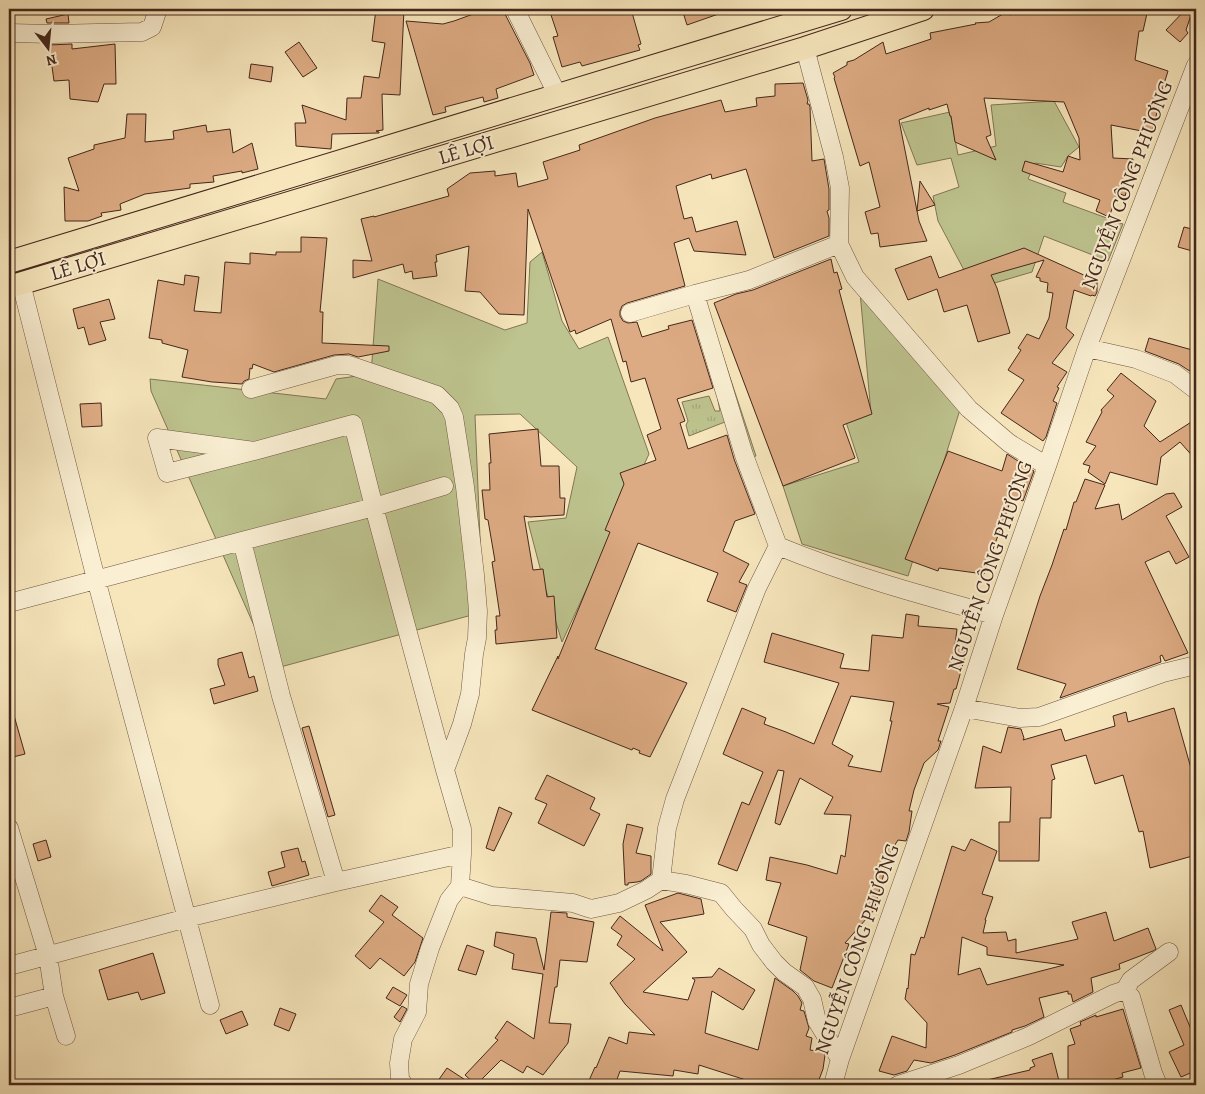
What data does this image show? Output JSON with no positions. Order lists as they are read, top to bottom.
{
  "streets": {
    "main road": ["LÊ LỢI"],
    "street": ["NGUYỄN CÔNG PHƯƠNG"]
  },
  "north": "bottom"
}
